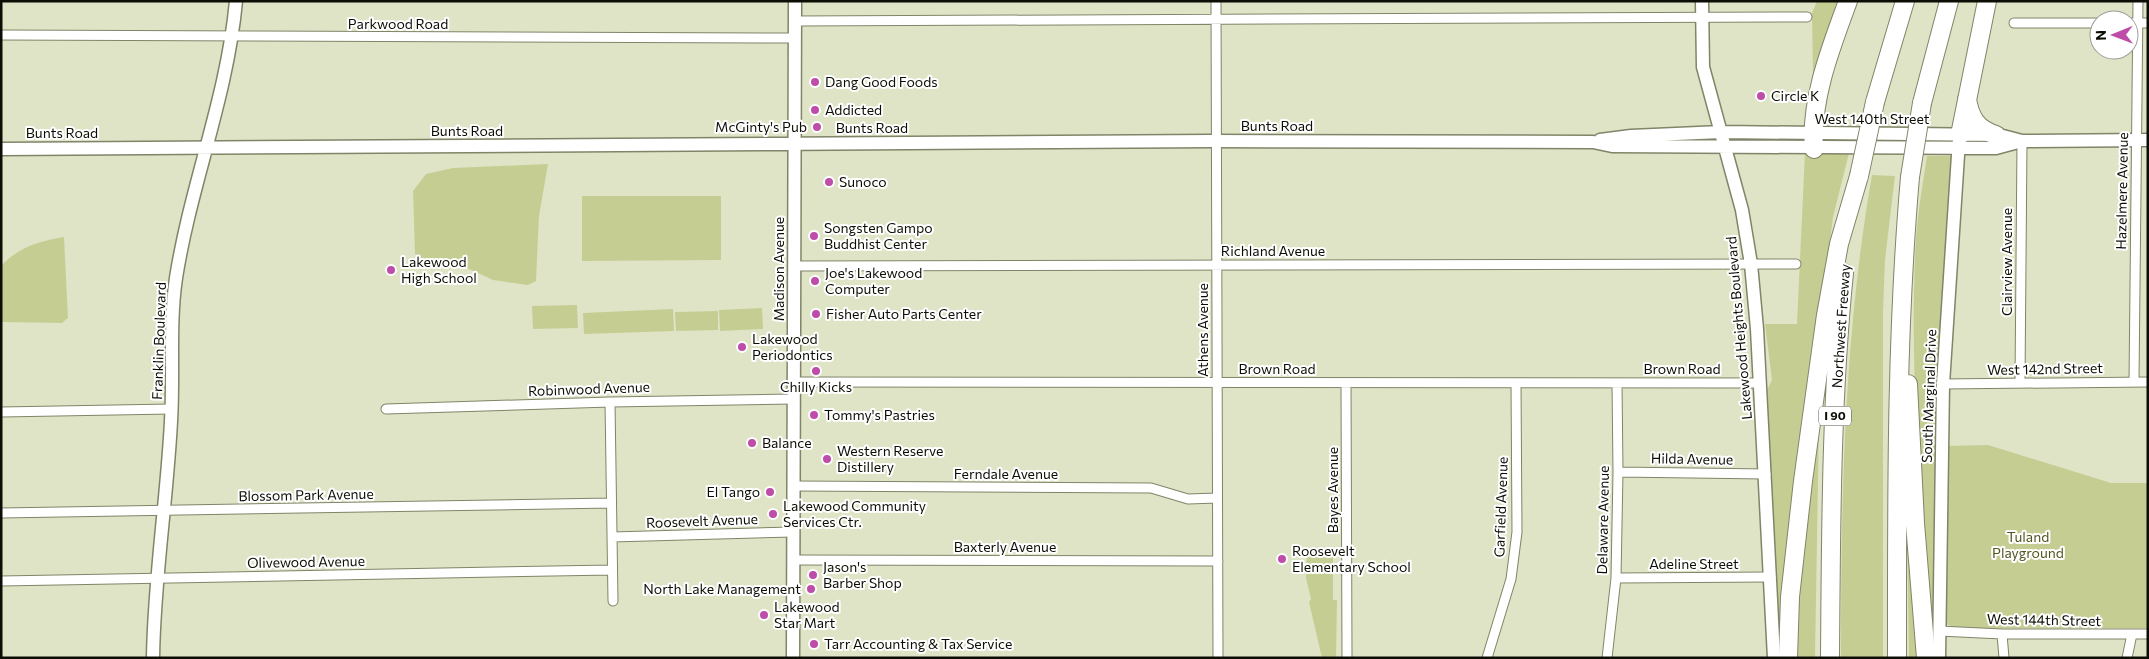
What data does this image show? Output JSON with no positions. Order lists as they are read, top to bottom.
{
  "streets": {
    "highway": ["Northwest Freeway", "I 90"],
    "street": [
      "Parkwood Road",
      "West 140th Street",
      "Bunts Road",
      "Hazelmere Avenue",
      "Richland Avenue",
      "Clairview Avenue",
      "Madison Avenue",
      "Lakewood Heights Boulevard",
      "Athens Avenue",
      "Franklin Boulevard",
      "Brown Road",
      "West 142nd Street",
      "Robinwood Avenue",
      "South Marginal Drive",
      "Hilda Avenue",
      "Ferndale Avenue",
      "Bayes Avenue",
      "Blossom Park Avenue",
      "Garfield Avenue",
      "Delaware Avenue",
      "Roosevelt Avenue",
      "Baxterly Avenue",
      "Olivewood Avenue",
      "Adeline Street",
      "West 144th Street"
    ]
  },
  "crossings": [
    ["Parkwood Road", "Madison Avenue"],
    ["Parkwood Road", "Franklin Boulevard"],
    ["West 140th Street", "Bunts Road"],
    ["West 140th Street", "Hazelmere Avenue"],
    ["West 140th Street", "Clairview Avenue"],
    ["West 140th Street", "Lakewood Heights Boulevard"],
    ["West 140th Street", "South Marginal Drive"],
    ["Bunts Road", "Madison Avenue"],
    ["Bunts Road", "Lakewood Heights Boulevard"],
    ["Bunts Road", "Athens Avenue"],
    ["Bunts Road", "Franklin Boulevard"],
    ["Hazelmere Avenue", "West 142nd Street"],
    ["Richland Avenue", "Madison Avenue"],
    ["Richland Avenue", "Lakewood Heights Boulevard"],
    ["Richland Avenue", "Athens Avenue"],
    ["Clairview Avenue", "West 142nd Street"],
    ["Madison Avenue", "Brown Road"],
    ["Madison Avenue", "Robinwood Avenue"],
    ["Madison Avenue", "Ferndale Avenue"],
    ["Madison Avenue", "Roosevelt Avenue"],
    ["Madison Avenue", "Baxterly Avenue"],
    ["Lakewood Heights Boulevard", "Brown Road"],
    ["Lakewood Heights Boulevard", "Hilda Avenue"],
    ["Lakewood Heights Boulevard", "Adeline Street"],
    ["Athens Avenue", "Brown Road"],
    ["Athens Avenue", "Ferndale Avenue"],
    ["Athens Avenue", "Baxterly Avenue"],
    ["Franklin Boulevard", "Blossom Park Avenue"],
    ["Franklin Boulevard", "Olivewood Avenue"],
    ["Brown Road", "Bayes Avenue"],
    ["Brown Road", "Garfield Avenue"],
    ["Brown Road", "Delaware Avenue"],
    ["West 142nd Street", "South Marginal Drive"],
    ["South Marginal Drive", "West 144th Street"],
    ["Hilda Avenue", "Delaware Avenue"],
    ["Delaware Avenue", "Adeline Street"]
  ],
  "parks": ["Tuland Playground"],
  "places": [
    "Dang Good Foods",
    "Circle K",
    "Addicted",
    "McGinty's Pub",
    "Sunoco",
    "Songsten Gampo Buddhist Center",
    "Lakewood High School",
    "Joe's Lakewood Computer",
    "Fisher Auto Parts Center",
    "Lakewood Periodontics",
    "Chilly Kicks",
    "Tommy's Pastries",
    "Balance",
    "Western Reserve Distillery",
    "El Tango",
    "Lakewood Community Services Ctr.",
    "Roosevelt Elementary School",
    "Jason's Barber Shop",
    "North Lake Management",
    "Lakewood Star Mart",
    "Tarr Accounting & Tax Service"
  ],
  "north": "left"
}
